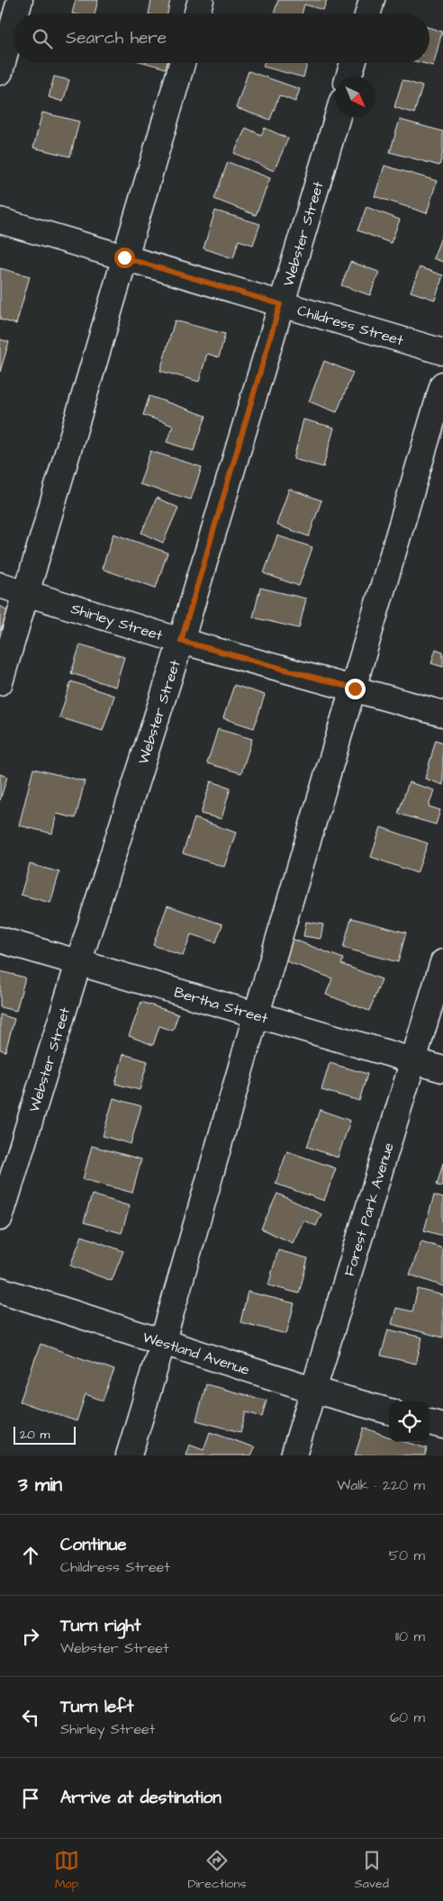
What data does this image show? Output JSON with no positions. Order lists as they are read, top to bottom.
{
  "streets": {
    "street": [
      "Webster Street",
      "Childress Street",
      "Shirley Street",
      "Bertha Street",
      "Forest Park Avenue",
      "Westland Avenue"
    ]
  },
  "crossings": [
    ["Webster Street", "Childress Street"],
    ["Webster Street", "Shirley Street"],
    ["Webster Street", "Bertha Street"],
    ["Bertha Street", "Forest Park Avenue"],
    ["Forest Park Avenue", "Westland Avenue"]
  ],
  "scale_bar": "20 m",
  "north": "bottom right",
  "page": {
    "search": "Search here",
    "scale": "20 m",
    "heading": ["3 min", "Walk · 220 m"],
    "list": [
      ["Continue", "Childress Street", "50 m"],
      ["Turn right", "Webster Street", "110 m"],
      ["Turn left", "Shirley Street", "60 m"],
      "Arrive at destination"
    ],
    "nav": ["Map", "Directions", "Saved"]
  }
}
